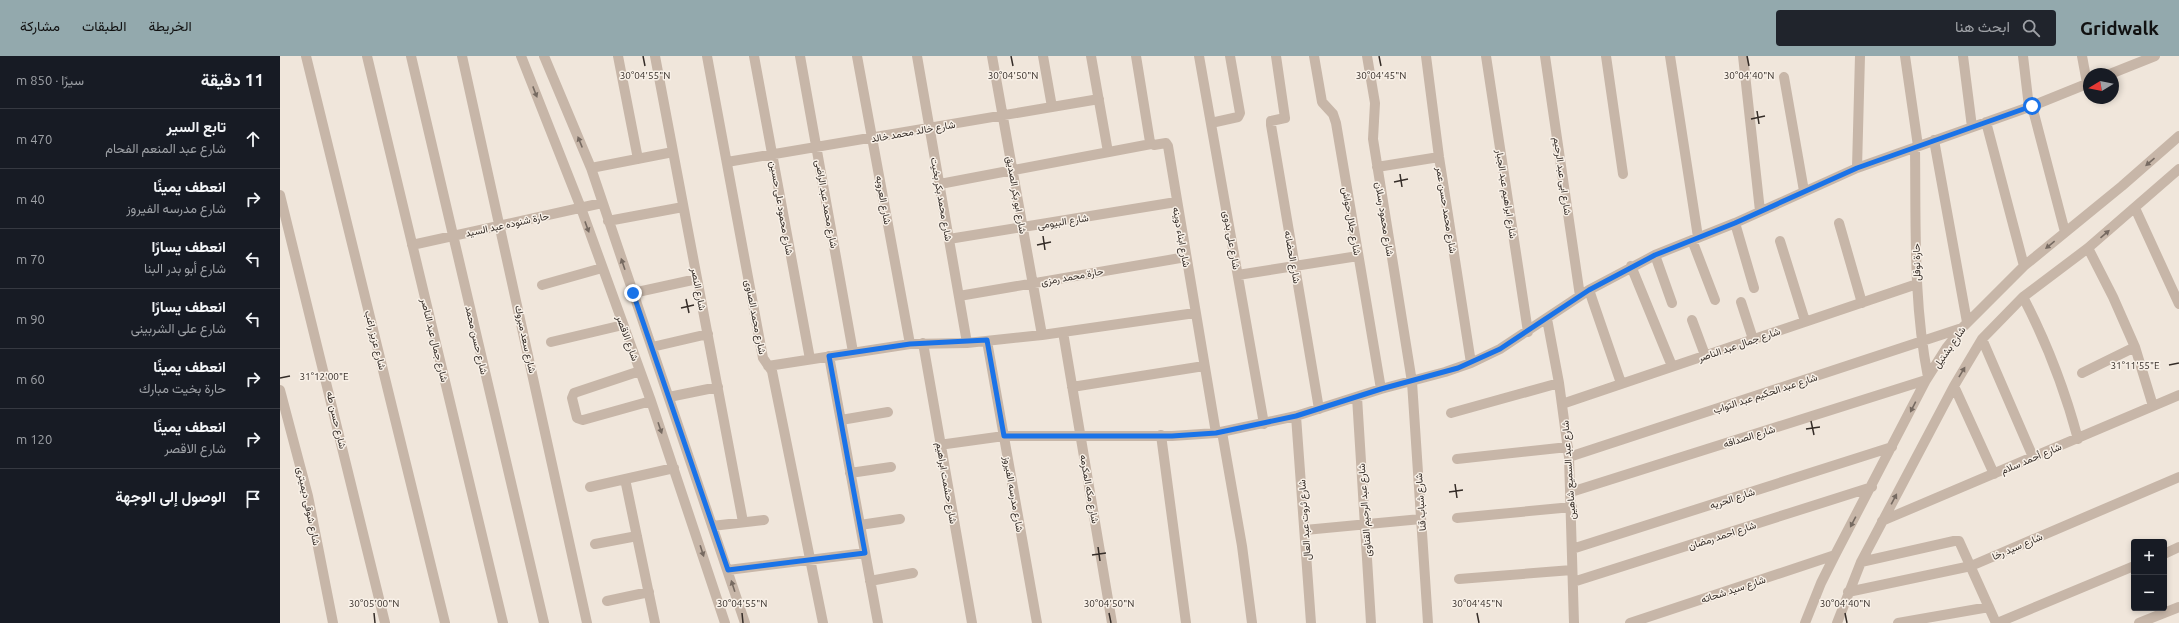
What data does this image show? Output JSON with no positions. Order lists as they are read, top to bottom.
{
  "streets": {
    "street": [
      "شارع خالد محمد خالد",
      "شارع ابى عبد الرحيم",
      "شارع ابراهيم عبد الجبار",
      "شارع ابو بكر الصديق",
      "شارع محمد بكر بخيت",
      "شارع العروبه",
      "شارع محمد عبد الراضى",
      "شارع محمود على حسين",
      "شارع محمد حسن عمر",
      "شارع محمود رسلان",
      "شارع البيومى",
      "شارع جلال حواش",
      "حارة شنوده عبد السيد",
      "شارع ابناء دوينه",
      "شارع على بدوى",
      "شارع الحضانه",
      "حارة نوفل",
      "حارة محمد رمزى",
      "شارع النصر",
      "شارع محمد الصاوى",
      "شارع الاقصر",
      "شارع سعد مبروك",
      "شارع عزيز راغب",
      "شارع جمال عبد الناصر",
      "شارع حسن محمد",
      "شارع بشتيل",
      "شارع عبد الحكيم عبد التواب",
      "شارع حسن طه",
      "شارع الصداقه",
      "شارع أحمد سلام",
      "شارع عبد السميع شاهين",
      "شارع حشمت ابراهيم",
      "شارع مكه المكرمه",
      "شارع مدرسه الفيروز",
      "شارع الحريه",
      "شارع شباب قنا",
      "شارع شوقى ديميترى",
      "شارع عبد الرحيم القناوى",
      "شارع ثروت عبد العال",
      "شارع احمد رمضان",
      "شارع سيد رخا",
      "شارع سيد شحاته"
    ]
  },
  "crossings": [
    ["شارع خالد محمد خالد", "شارع ابو بكر الصديق"],
    ["شارع خالد محمد خالد", "شارع محمد بكر بخيت"],
    ["شارع خالد محمد خالد", "شارع العروبه"],
    ["شارع خالد محمد خالد", "شارع محمد عبد الراضى"],
    ["شارع خالد محمد خالد", "شارع محمود على حسين"],
    ["شارع خالد محمد خالد", "شارع محمد الصاوى"],
    ["شارع ابو بكر الصديق", "شارع البيومى"],
    ["شارع ابو بكر الصديق", "حارة محمد رمزى"],
    ["شارع محمد بكر بخيت", "شارع البيومى"],
    ["شارع محمد بكر بخيت", "حارة محمد رمزى"],
    ["شارع محمود رسلان", "شارع شباب قنا"],
    ["شارع البيومى", "شارع ابناء دوينه"],
    ["حارة شنوده عبد السيد", "شارع الاقصر"],
    ["حارة شنوده عبد السيد", "شارع سعد مبروك"],
    ["حارة شنوده عبد السيد", "شارع جمال عبد الناصر"],
    ["حارة شنوده عبد السيد", "شارع حسن محمد"],
    ["شارع ابناء دوينه", "حارة محمد رمزى"],
    ["حارة نوفل", "شارع جمال عبد الناصر"],
    ["حارة نوفل", "شارع بشتيل"],
    ["حارة نوفل", "شارع عبد الحكيم عبد التواب"],
    ["حارة نوفل", "شارع الصداقه"],
    ["شارع جمال عبد الناصر", "شارع عبد السميع شاهين"],
    ["شارع بشتيل", "شارع عبد الحكيم عبد التواب"],
    ["شارع بشتيل", "شارع الصداقه"],
    ["شارع بشتيل", "شارع الحريه"],
    ["شارع بشتيل", "شارع احمد رمضان"],
    ["شارع بشتيل", "شارع سيد شحاته"],
    ["شارع عبد الحكيم عبد التواب", "شارع عبد السميع شاهين"],
    ["شارع الصداقه", "شارع عبد السميع شاهين"],
    ["شارع عبد السميع شاهين", "شارع الحريه"],
    ["شارع عبد السميع شاهين", "شارع احمد رمضان"]
  ],
  "north": "left",
  "page": {
    "header": "Gridwalk",
    "search": "ابحث هنا",
    "nav": ["الخريطة", "الطبقات", "مشاركة"],
    "heading": ["11 دقيقة", "سيرًا · 850 m"],
    "list": [
      ["تابع السير", "شارع عبد المنعم الفحام", "470 m"],
      ["انعطف يمينًا", "شارع مدرسه الفيروز", "40 m"],
      ["انعطف يسارًا", "شارع أبو بدر البنا", "70 m"],
      ["انعطف يسارًا", "شارع على الشربينى", "90 m"],
      ["انعطف يمينًا", "حارة بخيت مبارك", "60 m"],
      ["انعطف يمينًا", "شارع الاقصر", "120 m"],
      "الوصول إلى الوجهة"
    ],
    "map_buttons": ["+", "−"]
  },
  "coordinates": [
    "30°04'55\"N",
    "30°04'50\"N",
    "30°04'45\"N",
    "30°04'40\"N",
    "31°11'55\"E",
    "31°12'00\"E",
    "30°05'00\"N"
  ]
}
